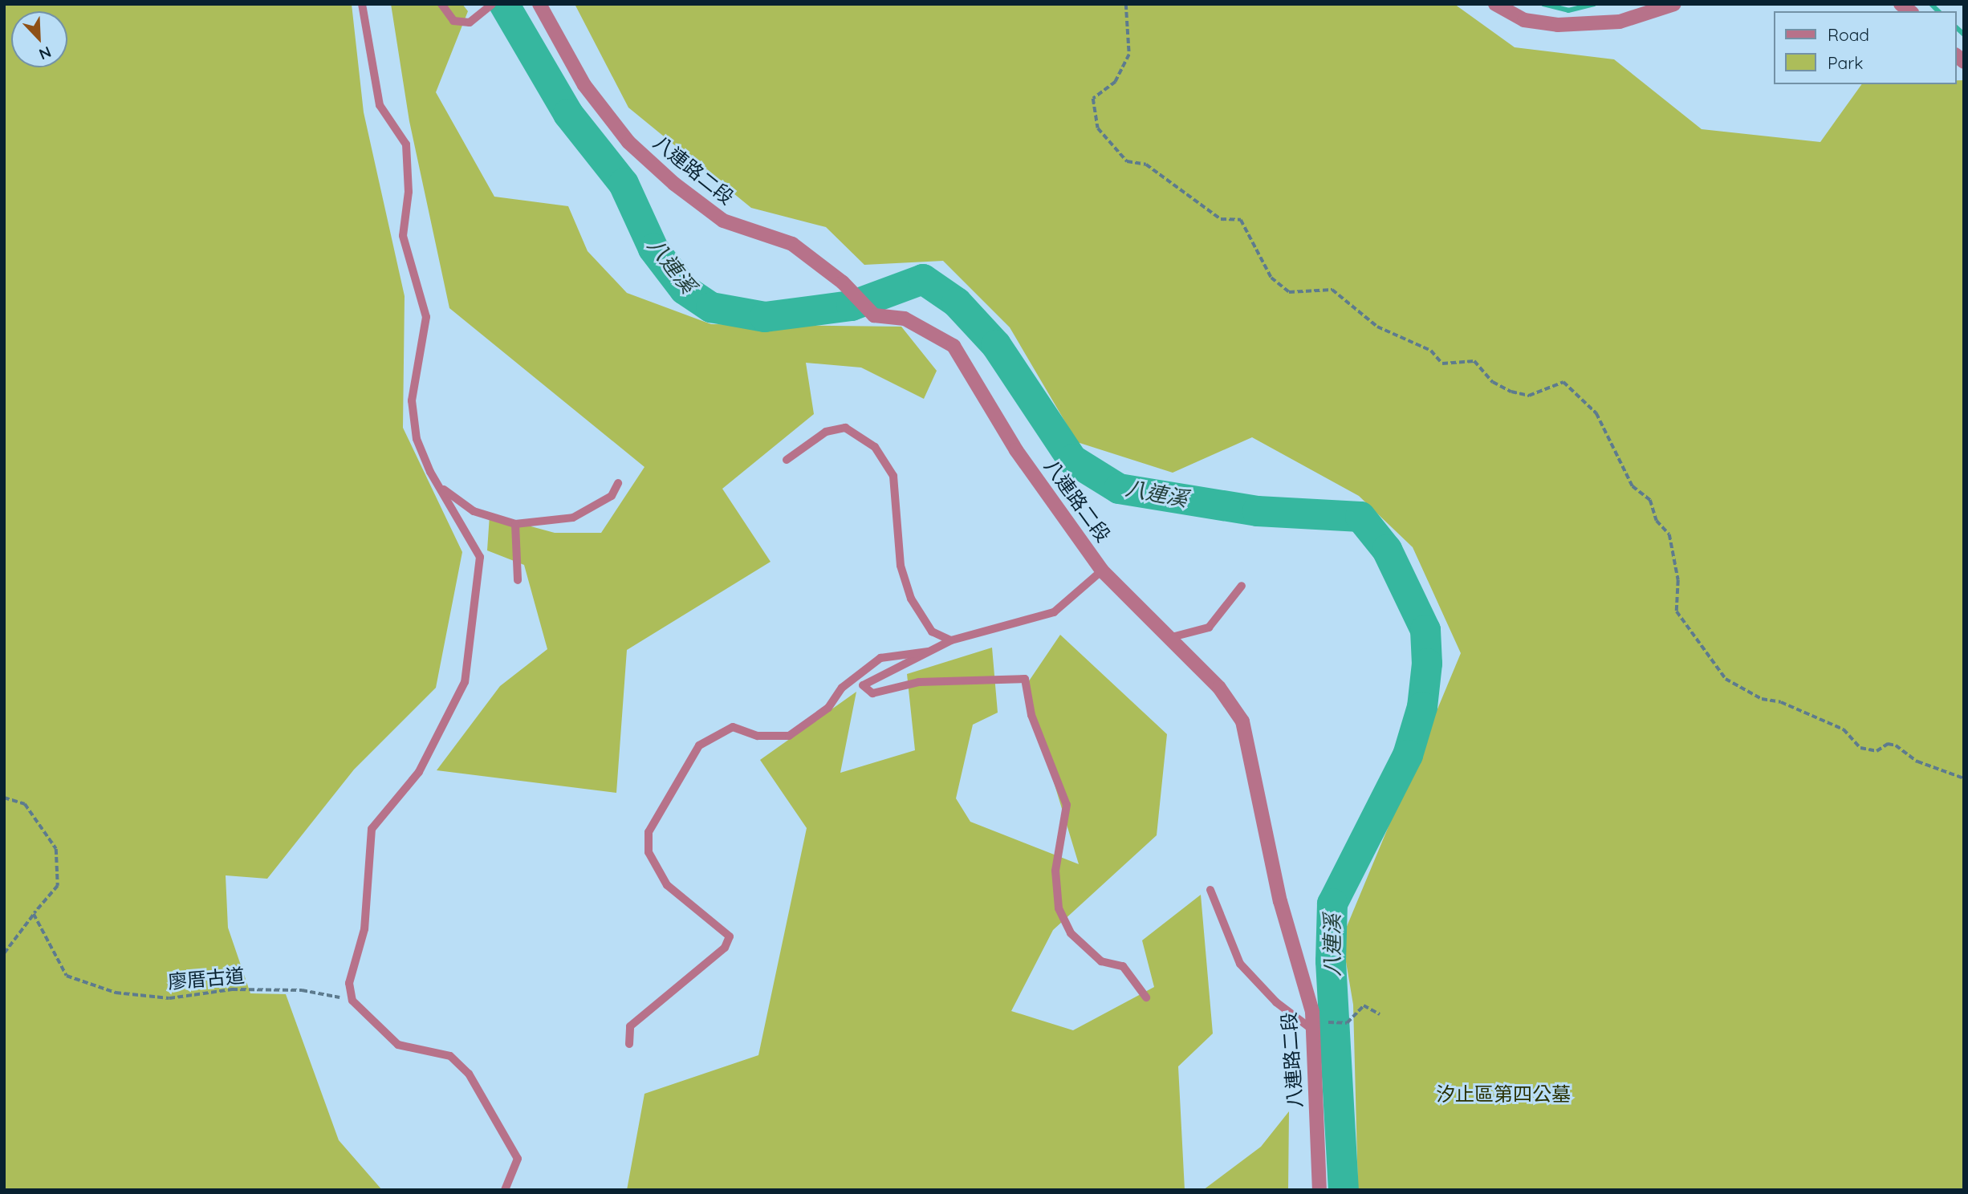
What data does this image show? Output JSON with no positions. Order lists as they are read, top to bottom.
{
  "streets": {
    "street": ["八連路二段"],
    "path": ["廖厝古道"]
  },
  "water": ["八連溪"],
  "parks": ["汐止區第四公墓"],
  "legend": ["Road", "Park"],
  "north": "bottom right"
}
